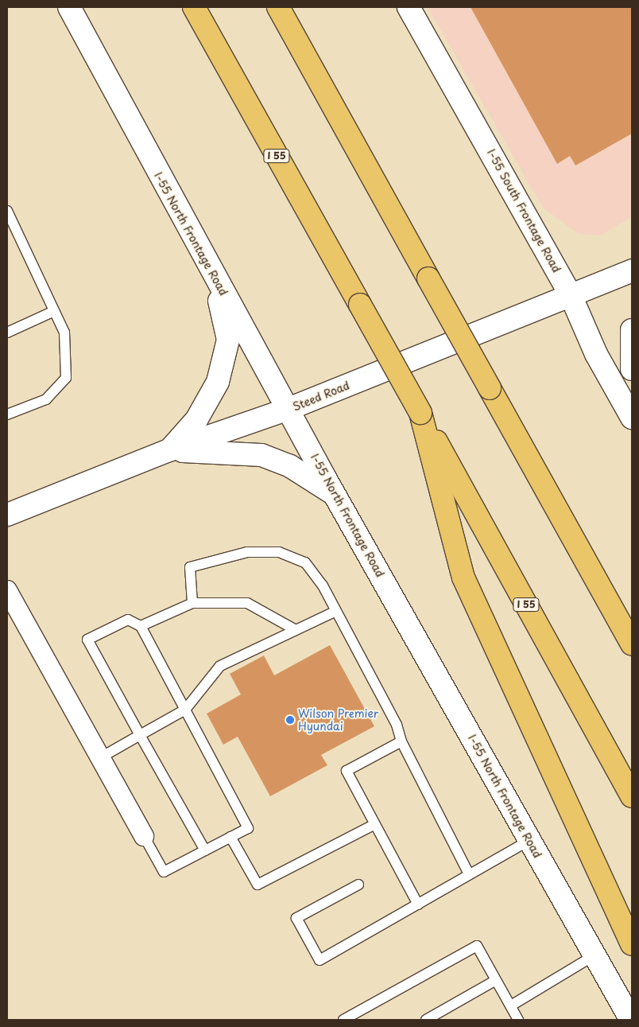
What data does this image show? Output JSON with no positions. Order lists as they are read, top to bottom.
{
  "streets": {
    "highway": ["I 55"],
    "street": ["I-55 South Frontage Road", "I-55 North Frontage Road", "Steed Road"]
  },
  "crossings": [
    ["I-55 South Frontage Road", "Steed Road"],
    ["I-55 North Frontage Road", "Steed Road"]
  ],
  "places": ["Wilson Premier Hyundai"]
}
